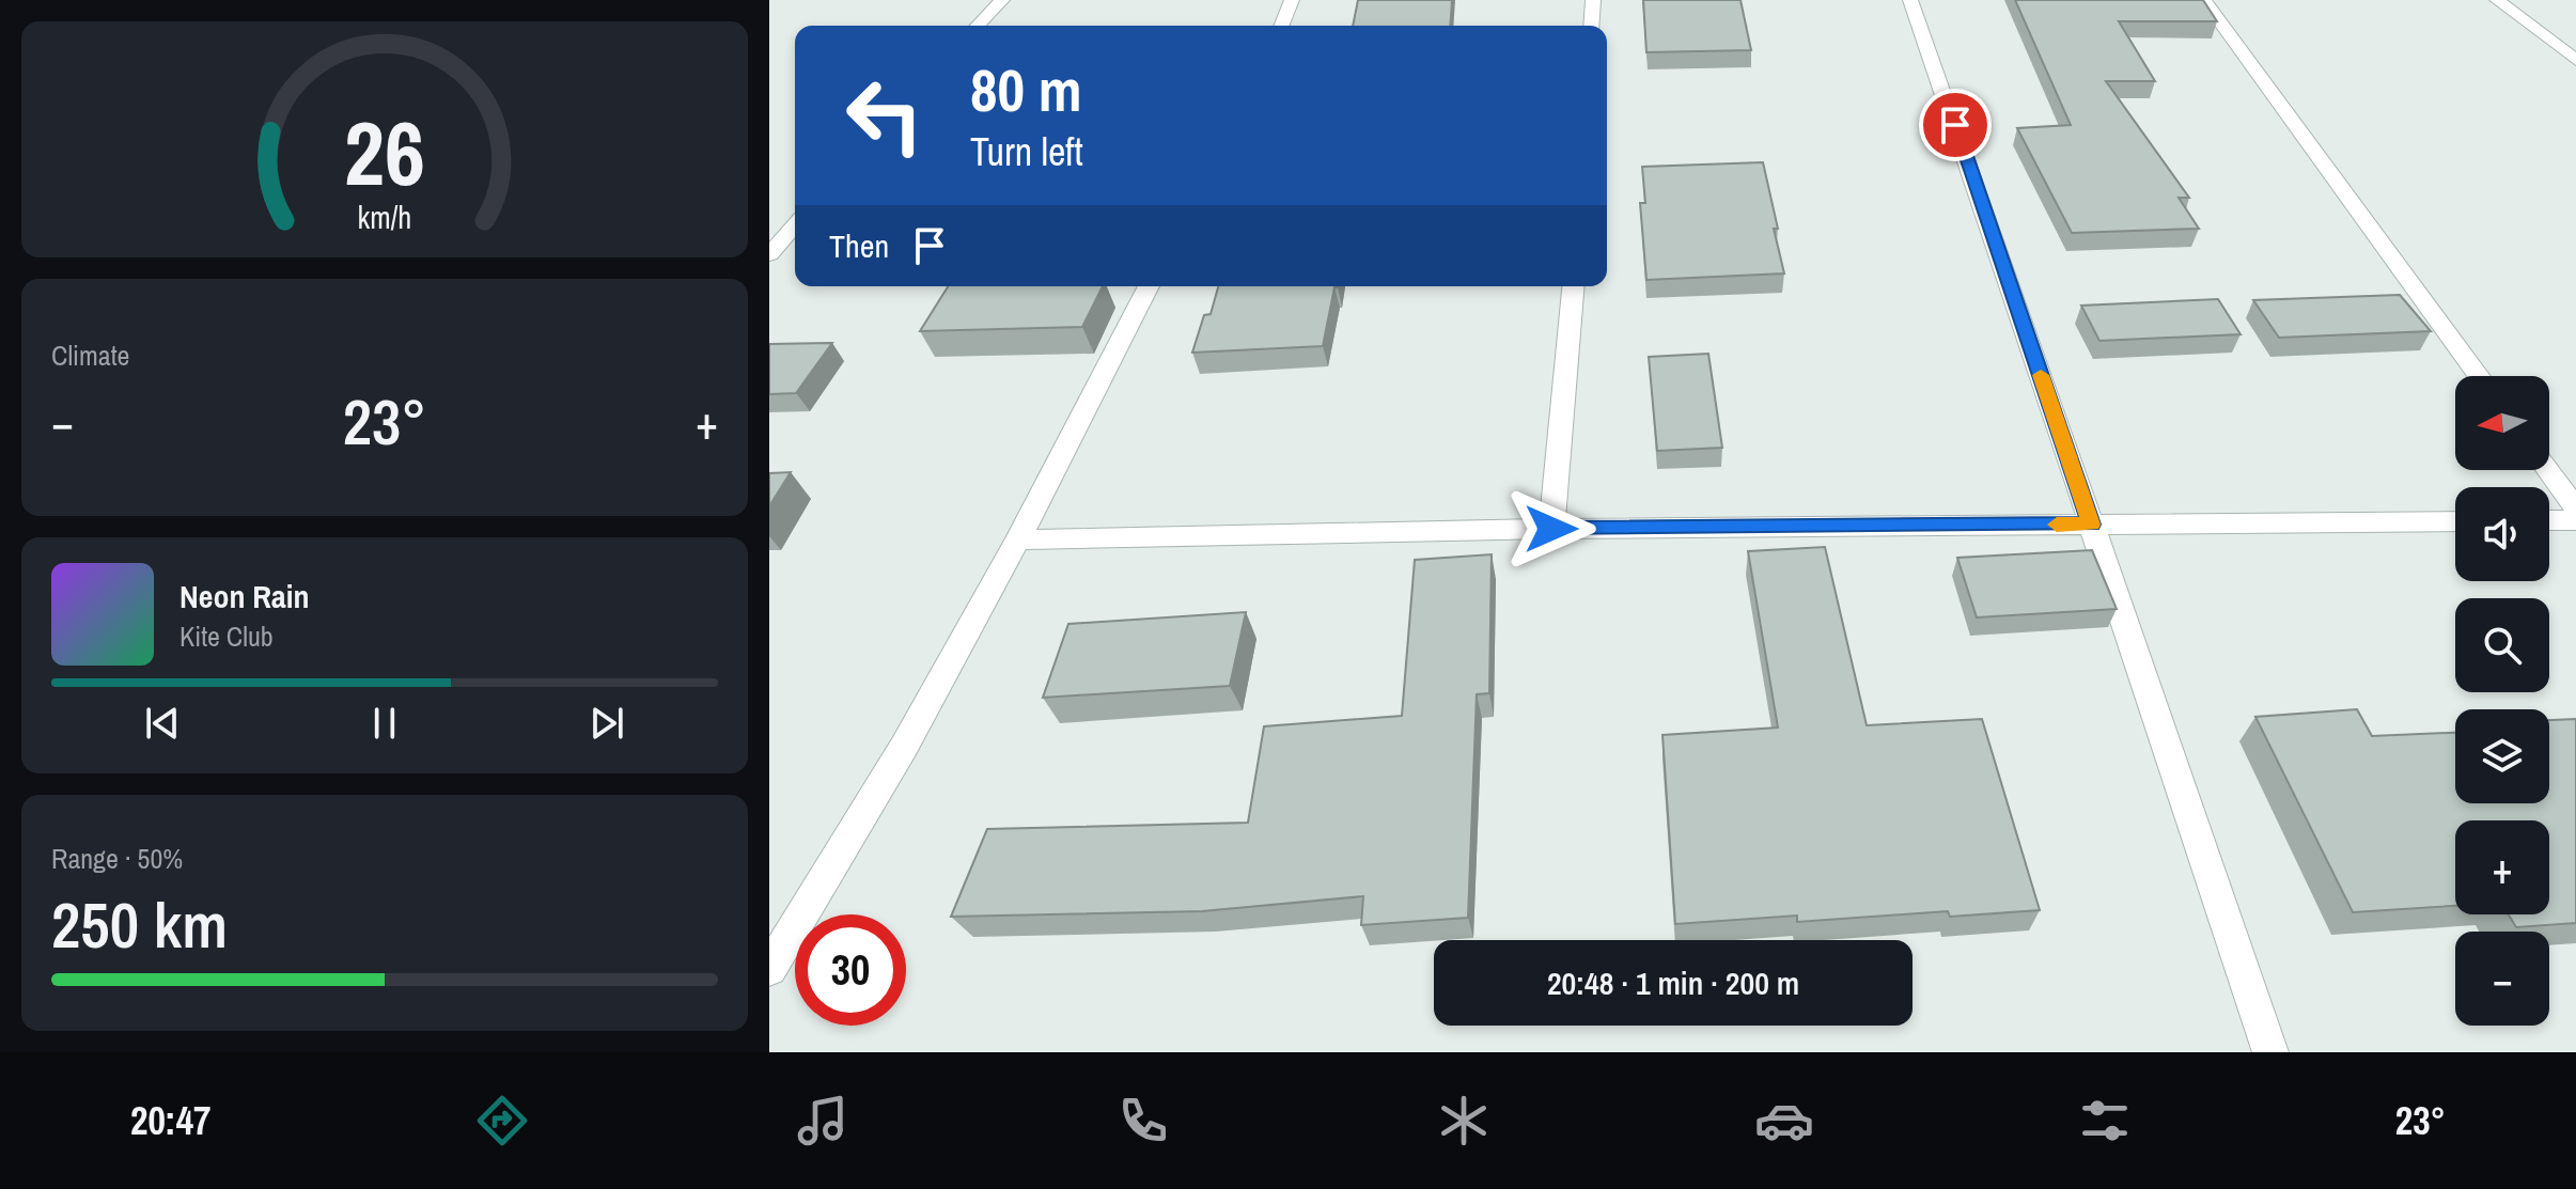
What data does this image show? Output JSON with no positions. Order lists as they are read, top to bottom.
{
  "north": "left",
  "page": {
    "turn": ["80 m", "Turn left"],
    "then": "Then",
    "tile": [
      "Climate",
      ["Range · 50%", "250 km"]
    ],
    "map_buttons": ["+", "−"],
    "heat": ["−", "23°", "+"],
    "song": ["Neon Rain", "Kite Club"],
    "limit": "30",
    "trip": "20:48 · 1 min · 200 m",
    "tabs": ["20:47", "23°"],
    "gauge": ["26", "km/h"]
  }
}
